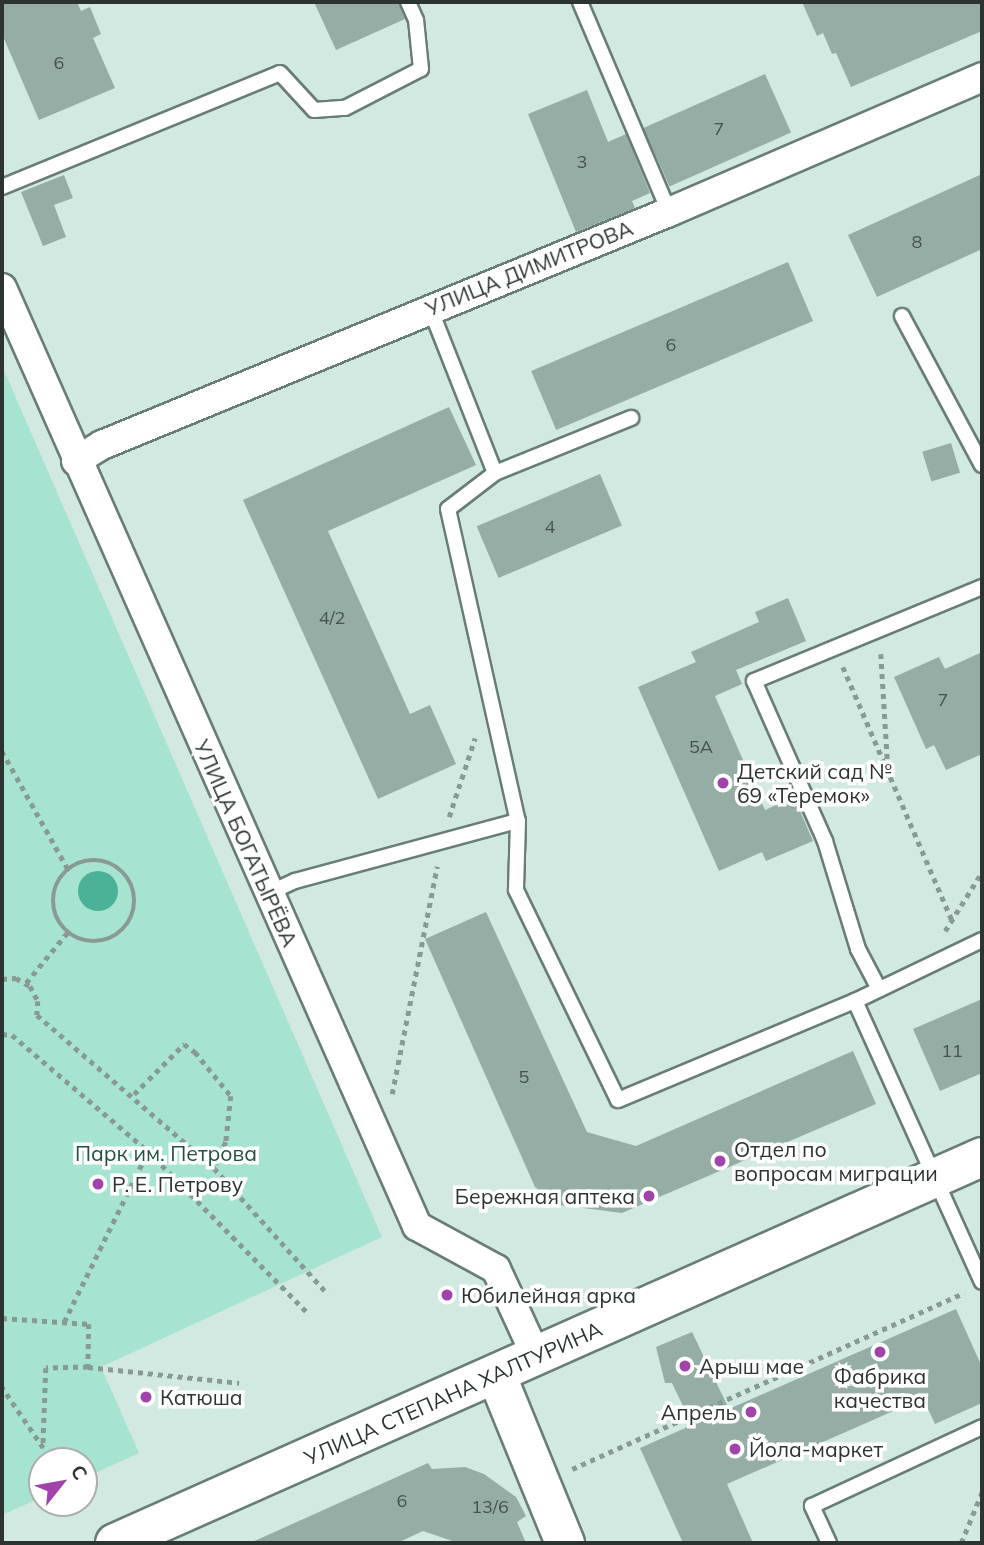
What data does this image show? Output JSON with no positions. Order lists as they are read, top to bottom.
{
  "streets": {
    "street": ["УЛИЦА ДИМИТРОВА", "УЛИЦА БОГАТЫРЁВА", "УЛИЦА СТЕПАНА ХАЛТУРИНА"]
  },
  "crossings": [
    ["УЛИЦА ДИМИТРОВА", "УЛИЦА БОГАТЫРЁВА"],
    ["УЛИЦА БОГАТЫРЁВА", "УЛИЦА СТЕПАНА ХАЛТУРИНА"]
  ],
  "parks": ["Парк им. Петрова"],
  "places": [
    "Детский сад № 69 «Теремок»",
    "Отдел по вопросам миграции",
    "Р. Е. Петрову",
    "Бережная аптека",
    "Юбилейная арка",
    "Фабрика качества",
    "Арыш мае",
    "Катюша",
    "Апрель",
    "Йола-маркет"
  ],
  "house_numbers": [
    "6",
    "7",
    "3",
    "8",
    "6",
    "4",
    "4/2",
    "7",
    "5А",
    "11",
    "5",
    "6",
    "13/6"
  ],
  "north": "top right"
}
